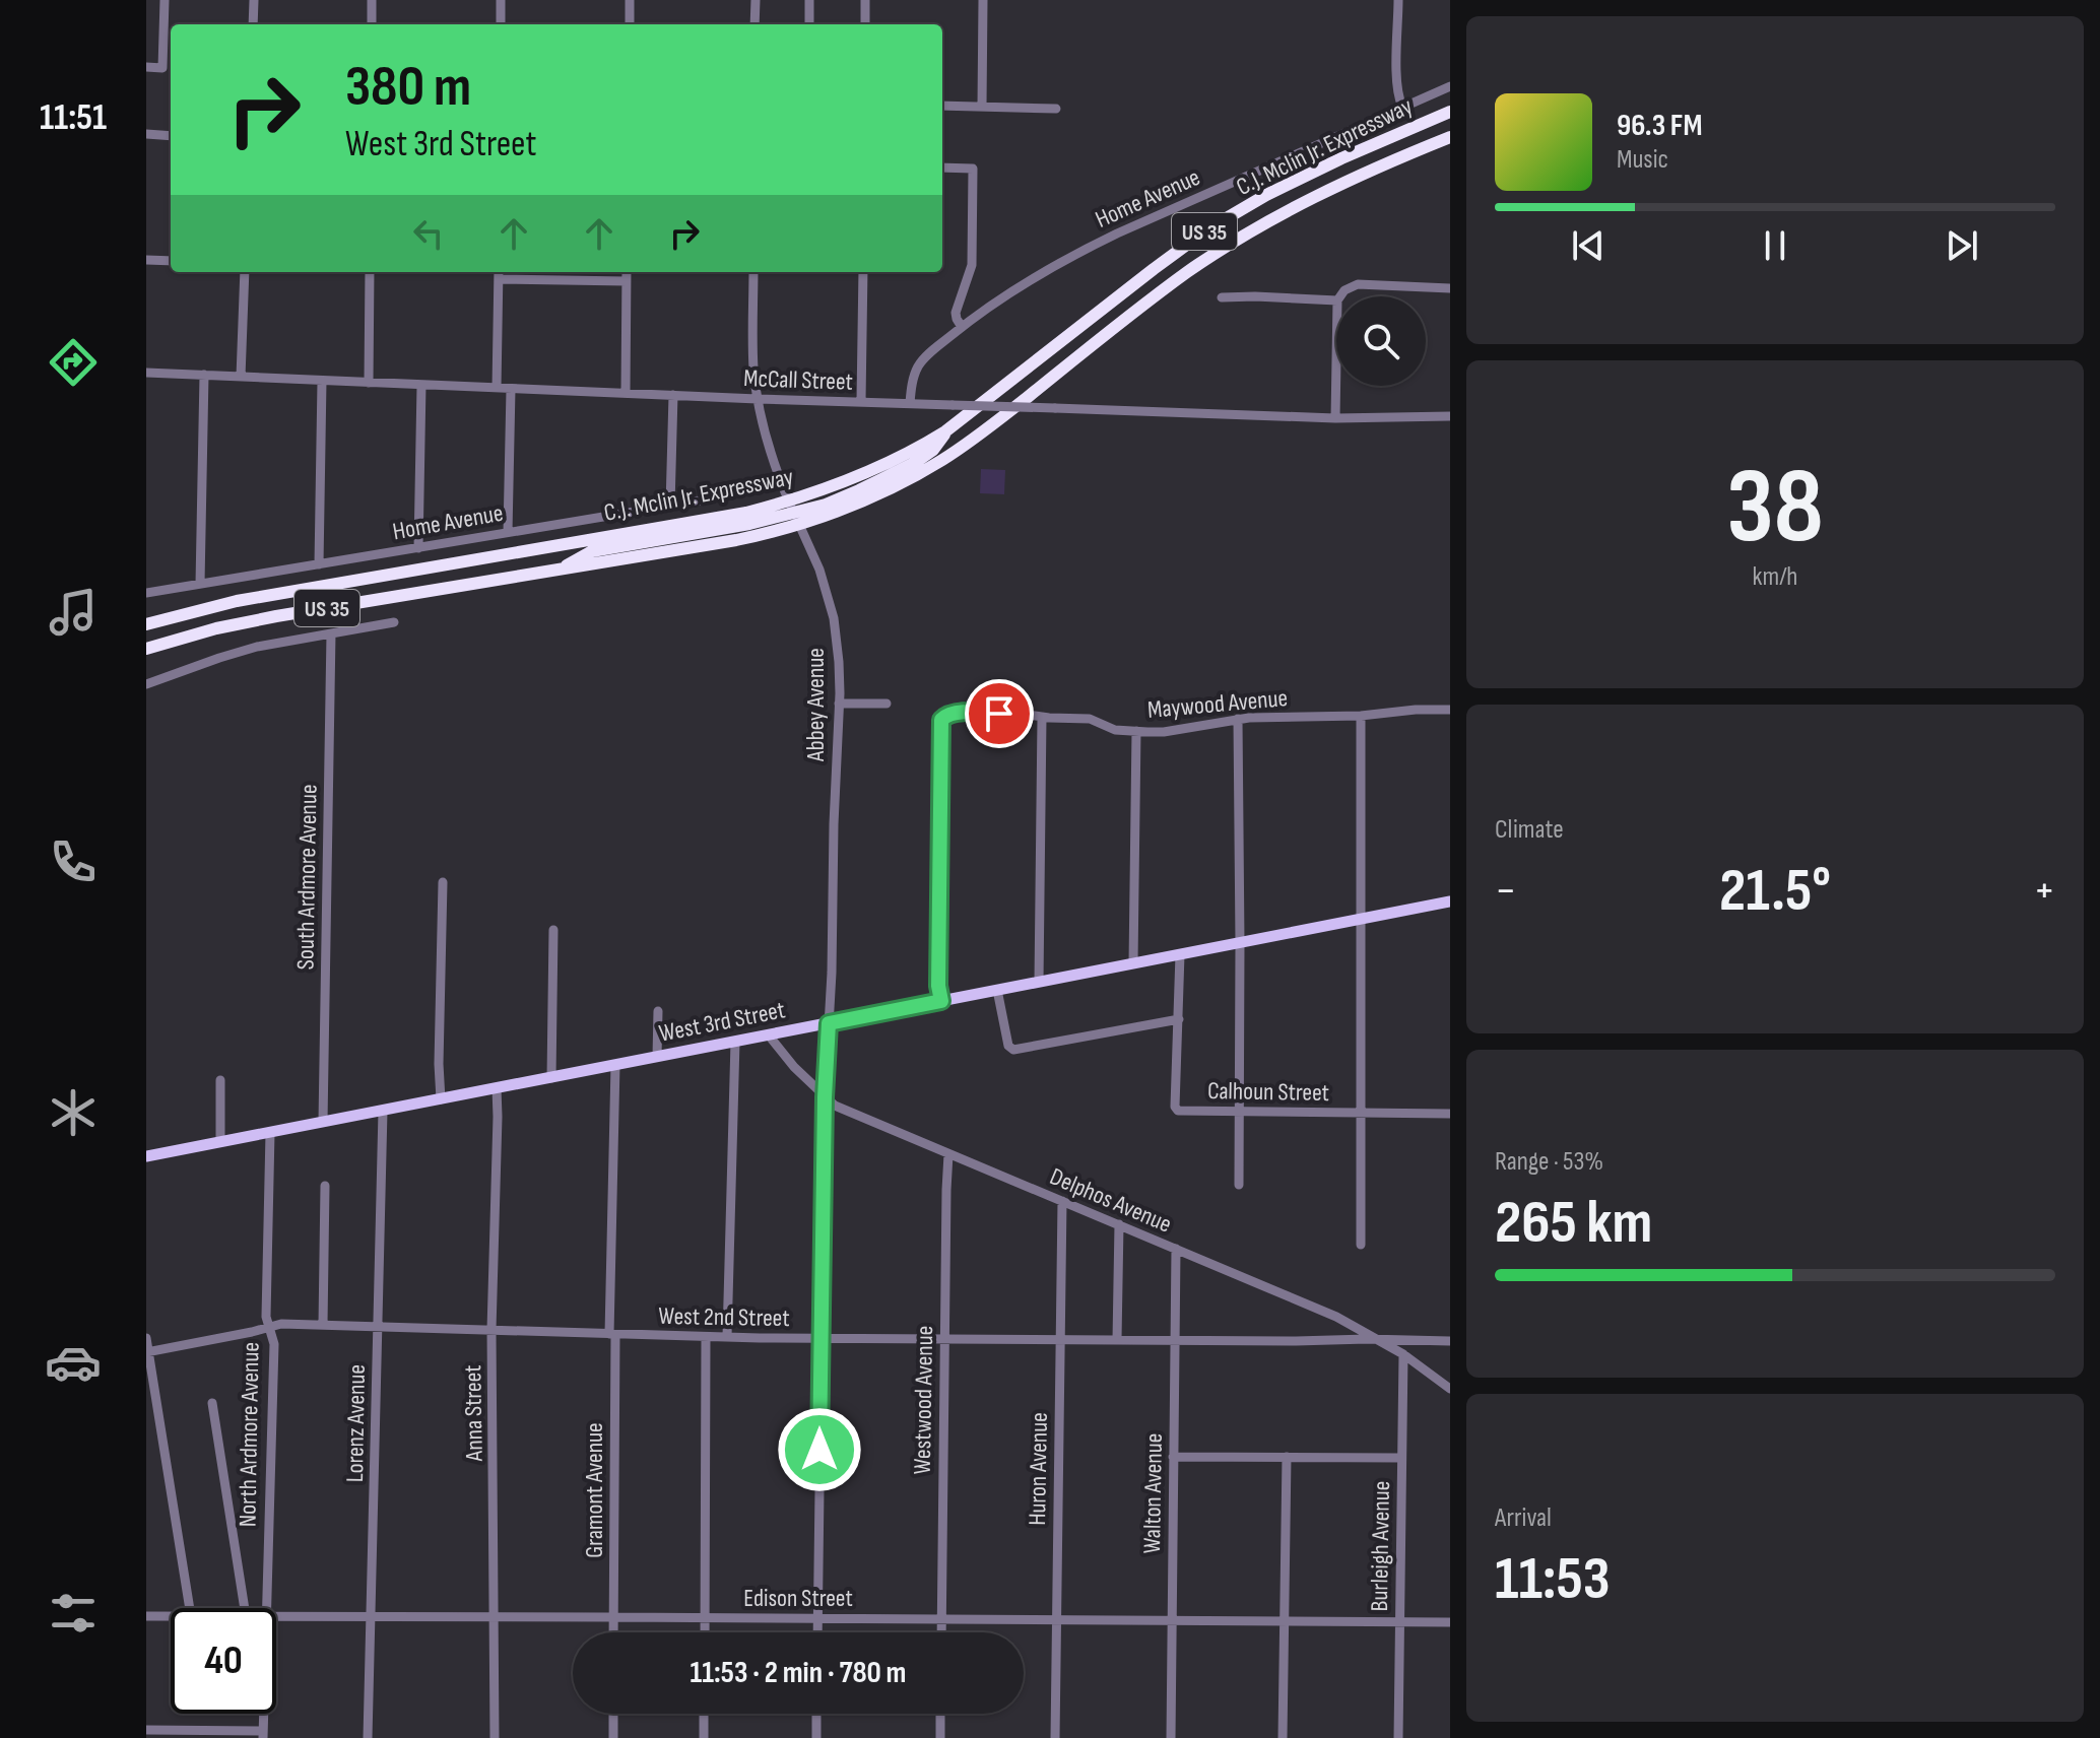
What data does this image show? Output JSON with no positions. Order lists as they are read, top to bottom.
{
  "streets": {
    "highway": ["C.J. Mclin Jr. Expressway", "US 35"],
    "main road": ["West 3rd Street"],
    "street": [
      "Home Avenue",
      "McCall Street",
      "Maywood Avenue",
      "Abbey Avenue",
      "South Ardmore Avenue",
      "Calhoun Street",
      "Delphos Avenue",
      "West 2nd Street",
      "Westwood Avenue",
      "Anna Street",
      "Lorenz Avenue",
      "North Ardmore Avenue",
      "Huron Avenue",
      "Gramont Avenue",
      "Walton Avenue",
      "Burleigh Avenue",
      "Edison Street"
    ]
  },
  "crossings": [
    ["C.J. Mclin Jr. Expressway", "US 35"],
    ["C.J. Mclin Jr. Expressway", "Abbey Avenue"],
    ["Home Avenue", "McCall Street"],
    ["US 35", "Abbey Avenue"],
    ["McCall Street", "Abbey Avenue"],
    ["Maywood Avenue", "West 3rd Street"],
    ["Abbey Avenue", "West 3rd Street"],
    ["Abbey Avenue", "Delphos Avenue"],
    ["Abbey Avenue", "West 2nd Street"],
    ["Abbey Avenue", "Edison Street"],
    ["South Ardmore Avenue", "West 3rd Street"],
    ["West 3rd Street", "Delphos Avenue"],
    ["West 3rd Street", "Anna Street"],
    ["West 3rd Street", "Lorenz Avenue"],
    ["West 3rd Street", "North Ardmore Avenue"],
    ["West 3rd Street", "Gramont Avenue"],
    ["Delphos Avenue", "West 2nd Street"],
    ["Delphos Avenue", "Westwood Avenue"],
    ["Delphos Avenue", "Huron Avenue"],
    ["Delphos Avenue", "Walton Avenue"],
    ["Delphos Avenue", "Burleigh Avenue"],
    ["West 2nd Street", "Westwood Avenue"],
    ["West 2nd Street", "Anna Street"],
    ["West 2nd Street", "Lorenz Avenue"],
    ["West 2nd Street", "North Ardmore Avenue"],
    ["West 2nd Street", "Huron Avenue"],
    ["West 2nd Street", "Gramont Avenue"],
    ["West 2nd Street", "Walton Avenue"],
    ["Westwood Avenue", "Edison Street"],
    ["Anna Street", "Edison Street"],
    ["Lorenz Avenue", "Edison Street"],
    ["Huron Avenue", "Edison Street"],
    ["Gramont Avenue", "Edison Street"],
    ["Walton Avenue", "Edison Street"],
    ["Burleigh Avenue", "Edison Street"]
  ],
  "page": {
    "tabs": "11:51",
    "turn": ["380 m", "West 3rd Street"],
    "song": ["96.3 FM", "Music"],
    "tile": [
      ["38", "km/h"],
      "Climate",
      ["Range · 53%", "265 km"],
      ["Arrival", "11:53"]
    ],
    "heat": ["−", "21.5°", "+"],
    "limit": "40",
    "trip": "11:53 · 2 min · 780 m"
  }
}
